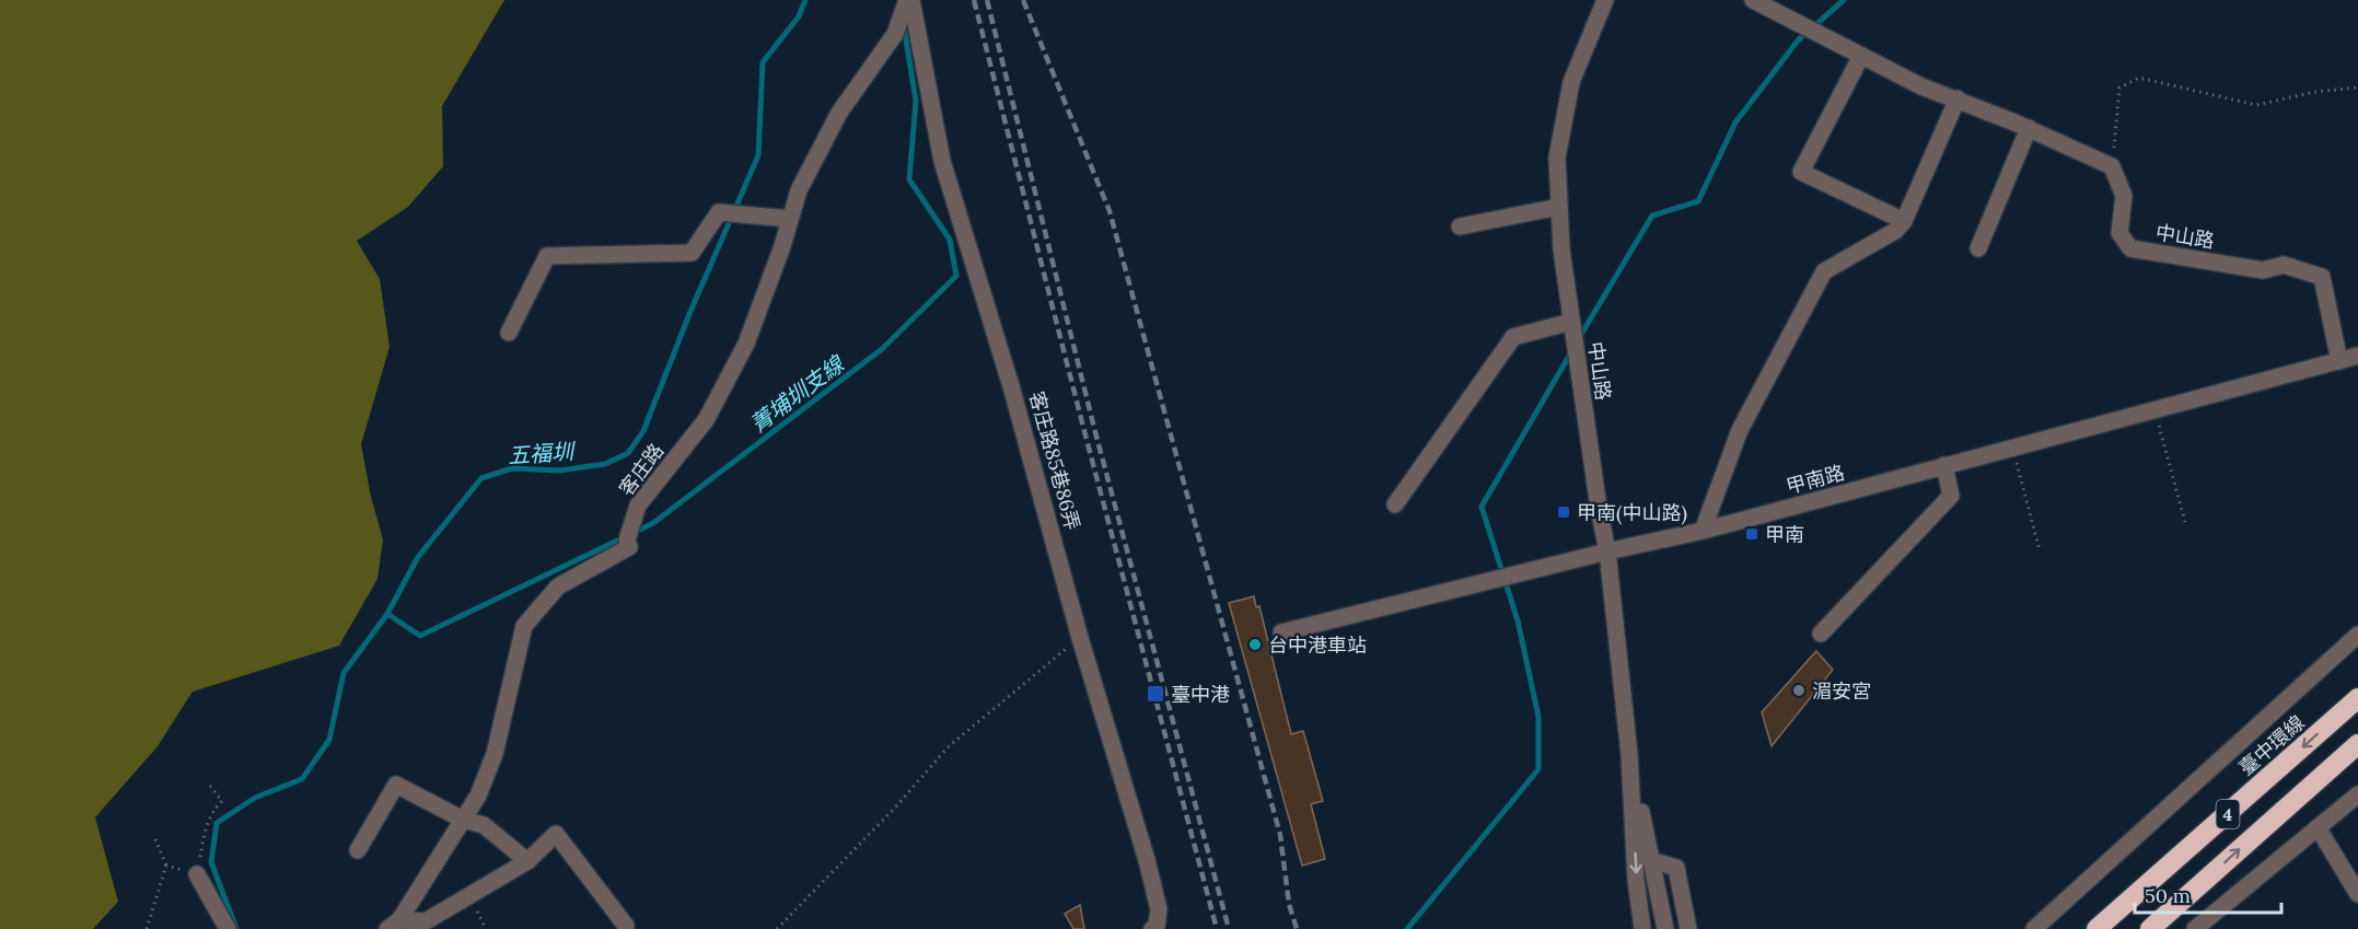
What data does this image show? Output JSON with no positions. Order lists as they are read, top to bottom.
{
  "streets": {
    "highway": ["臺中環線", "4"],
    "street": [
      "中山路",
      "客庄路85巷86弄",
      "客庄路",
      "甲南路"
    ]
  },
  "crossings": [
    ["中山路", "甲南路"],
    ["客庄路85巷86弄", "客庄路"]
  ],
  "water": ["菁埔圳支線", "五福圳"],
  "places": {
    "transit": ["甲南(中山路)", "甲南", "臺中港"],
    "other": ["台中港車站", "湄安宮"]
  },
  "scale_bar": "50 m"
}
